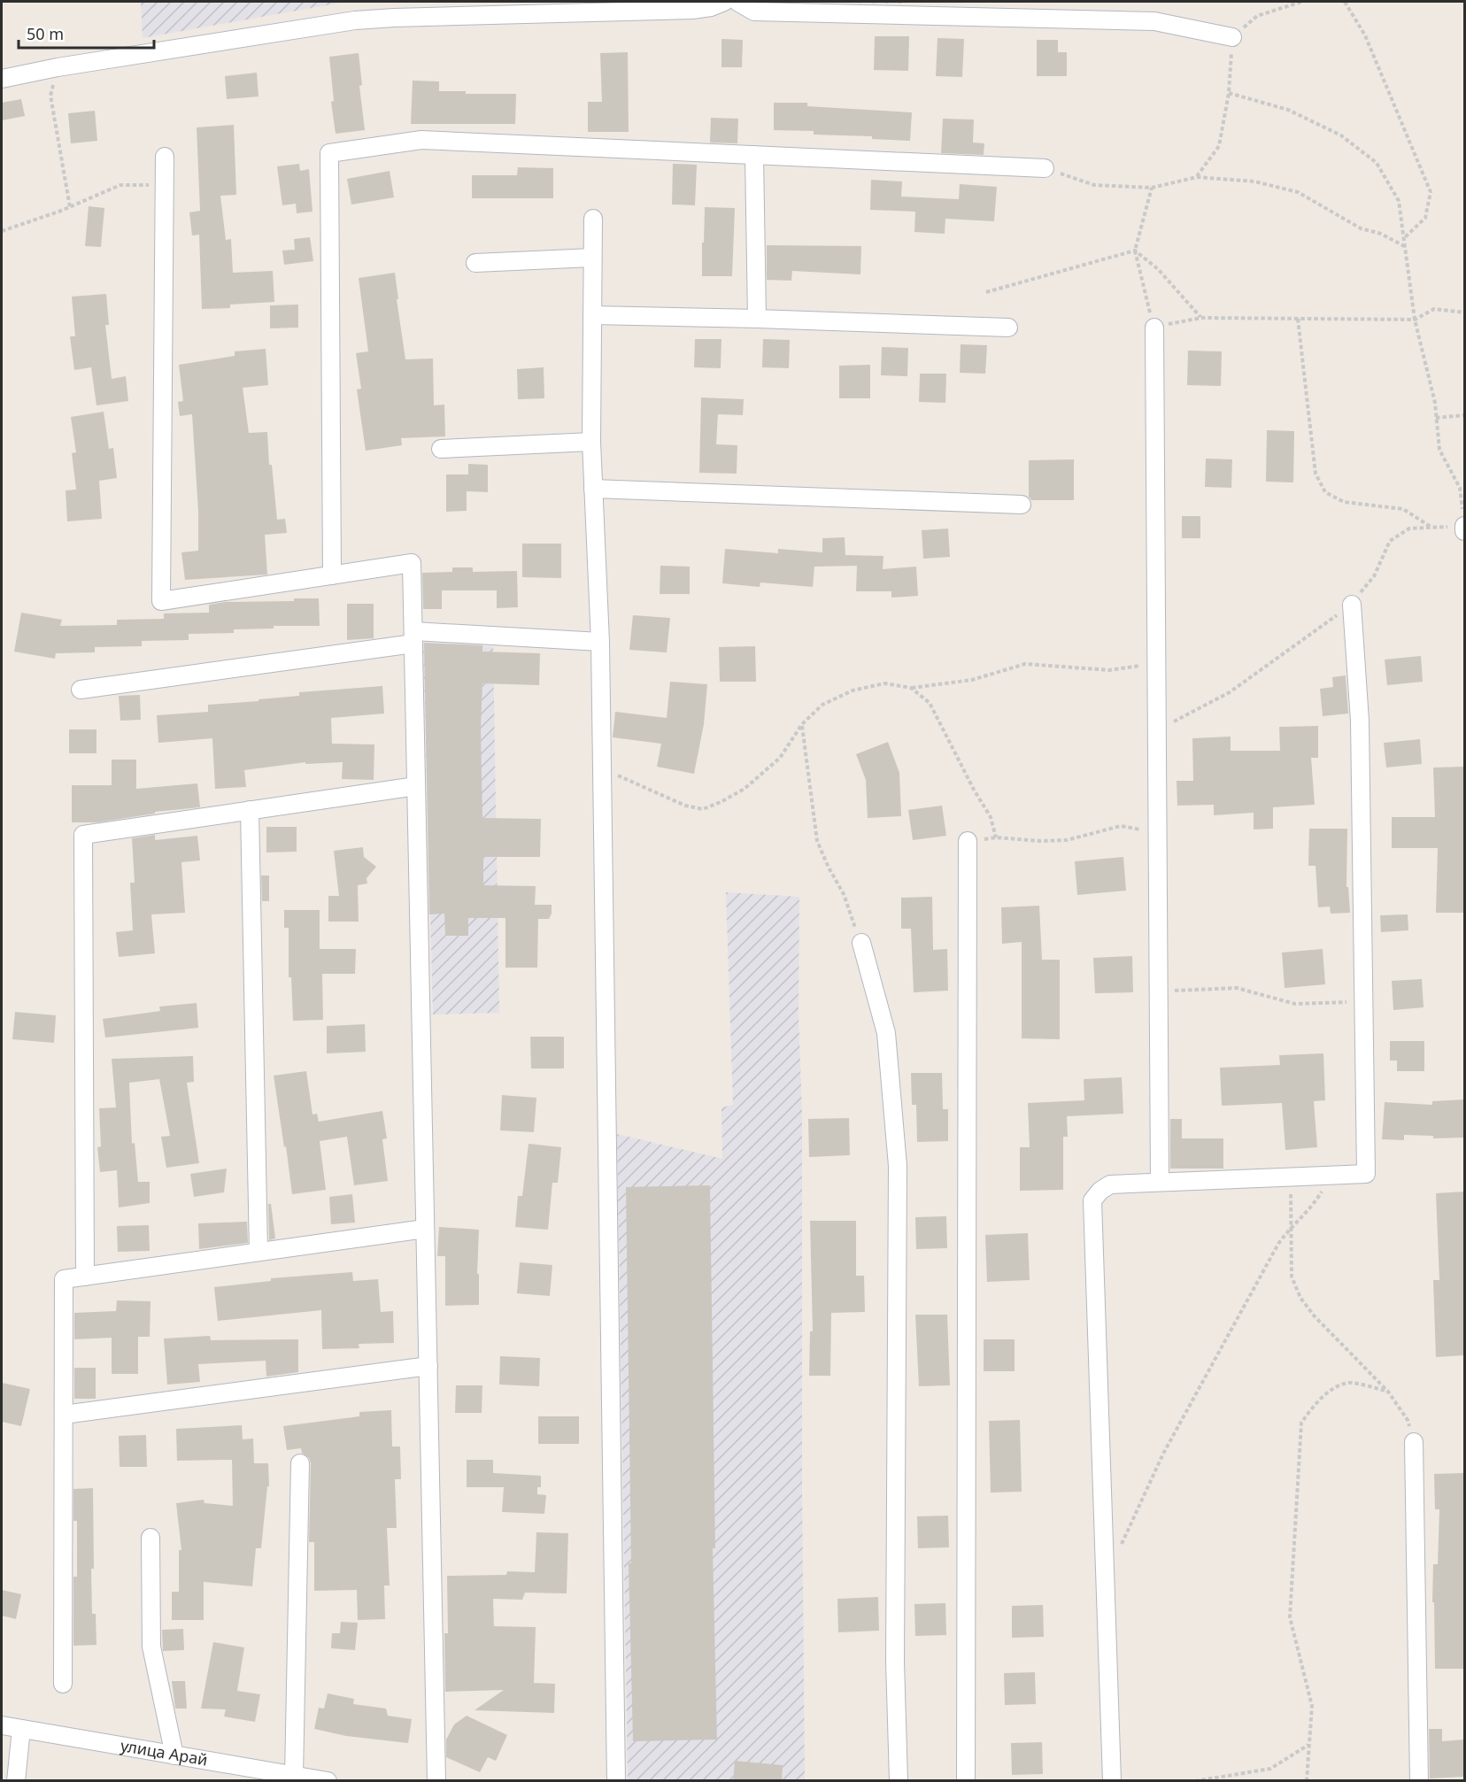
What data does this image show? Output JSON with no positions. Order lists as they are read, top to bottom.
{
  "streets": {
    "street": ["улица Арай"]
  },
  "scale_bar": "50 m"
}
